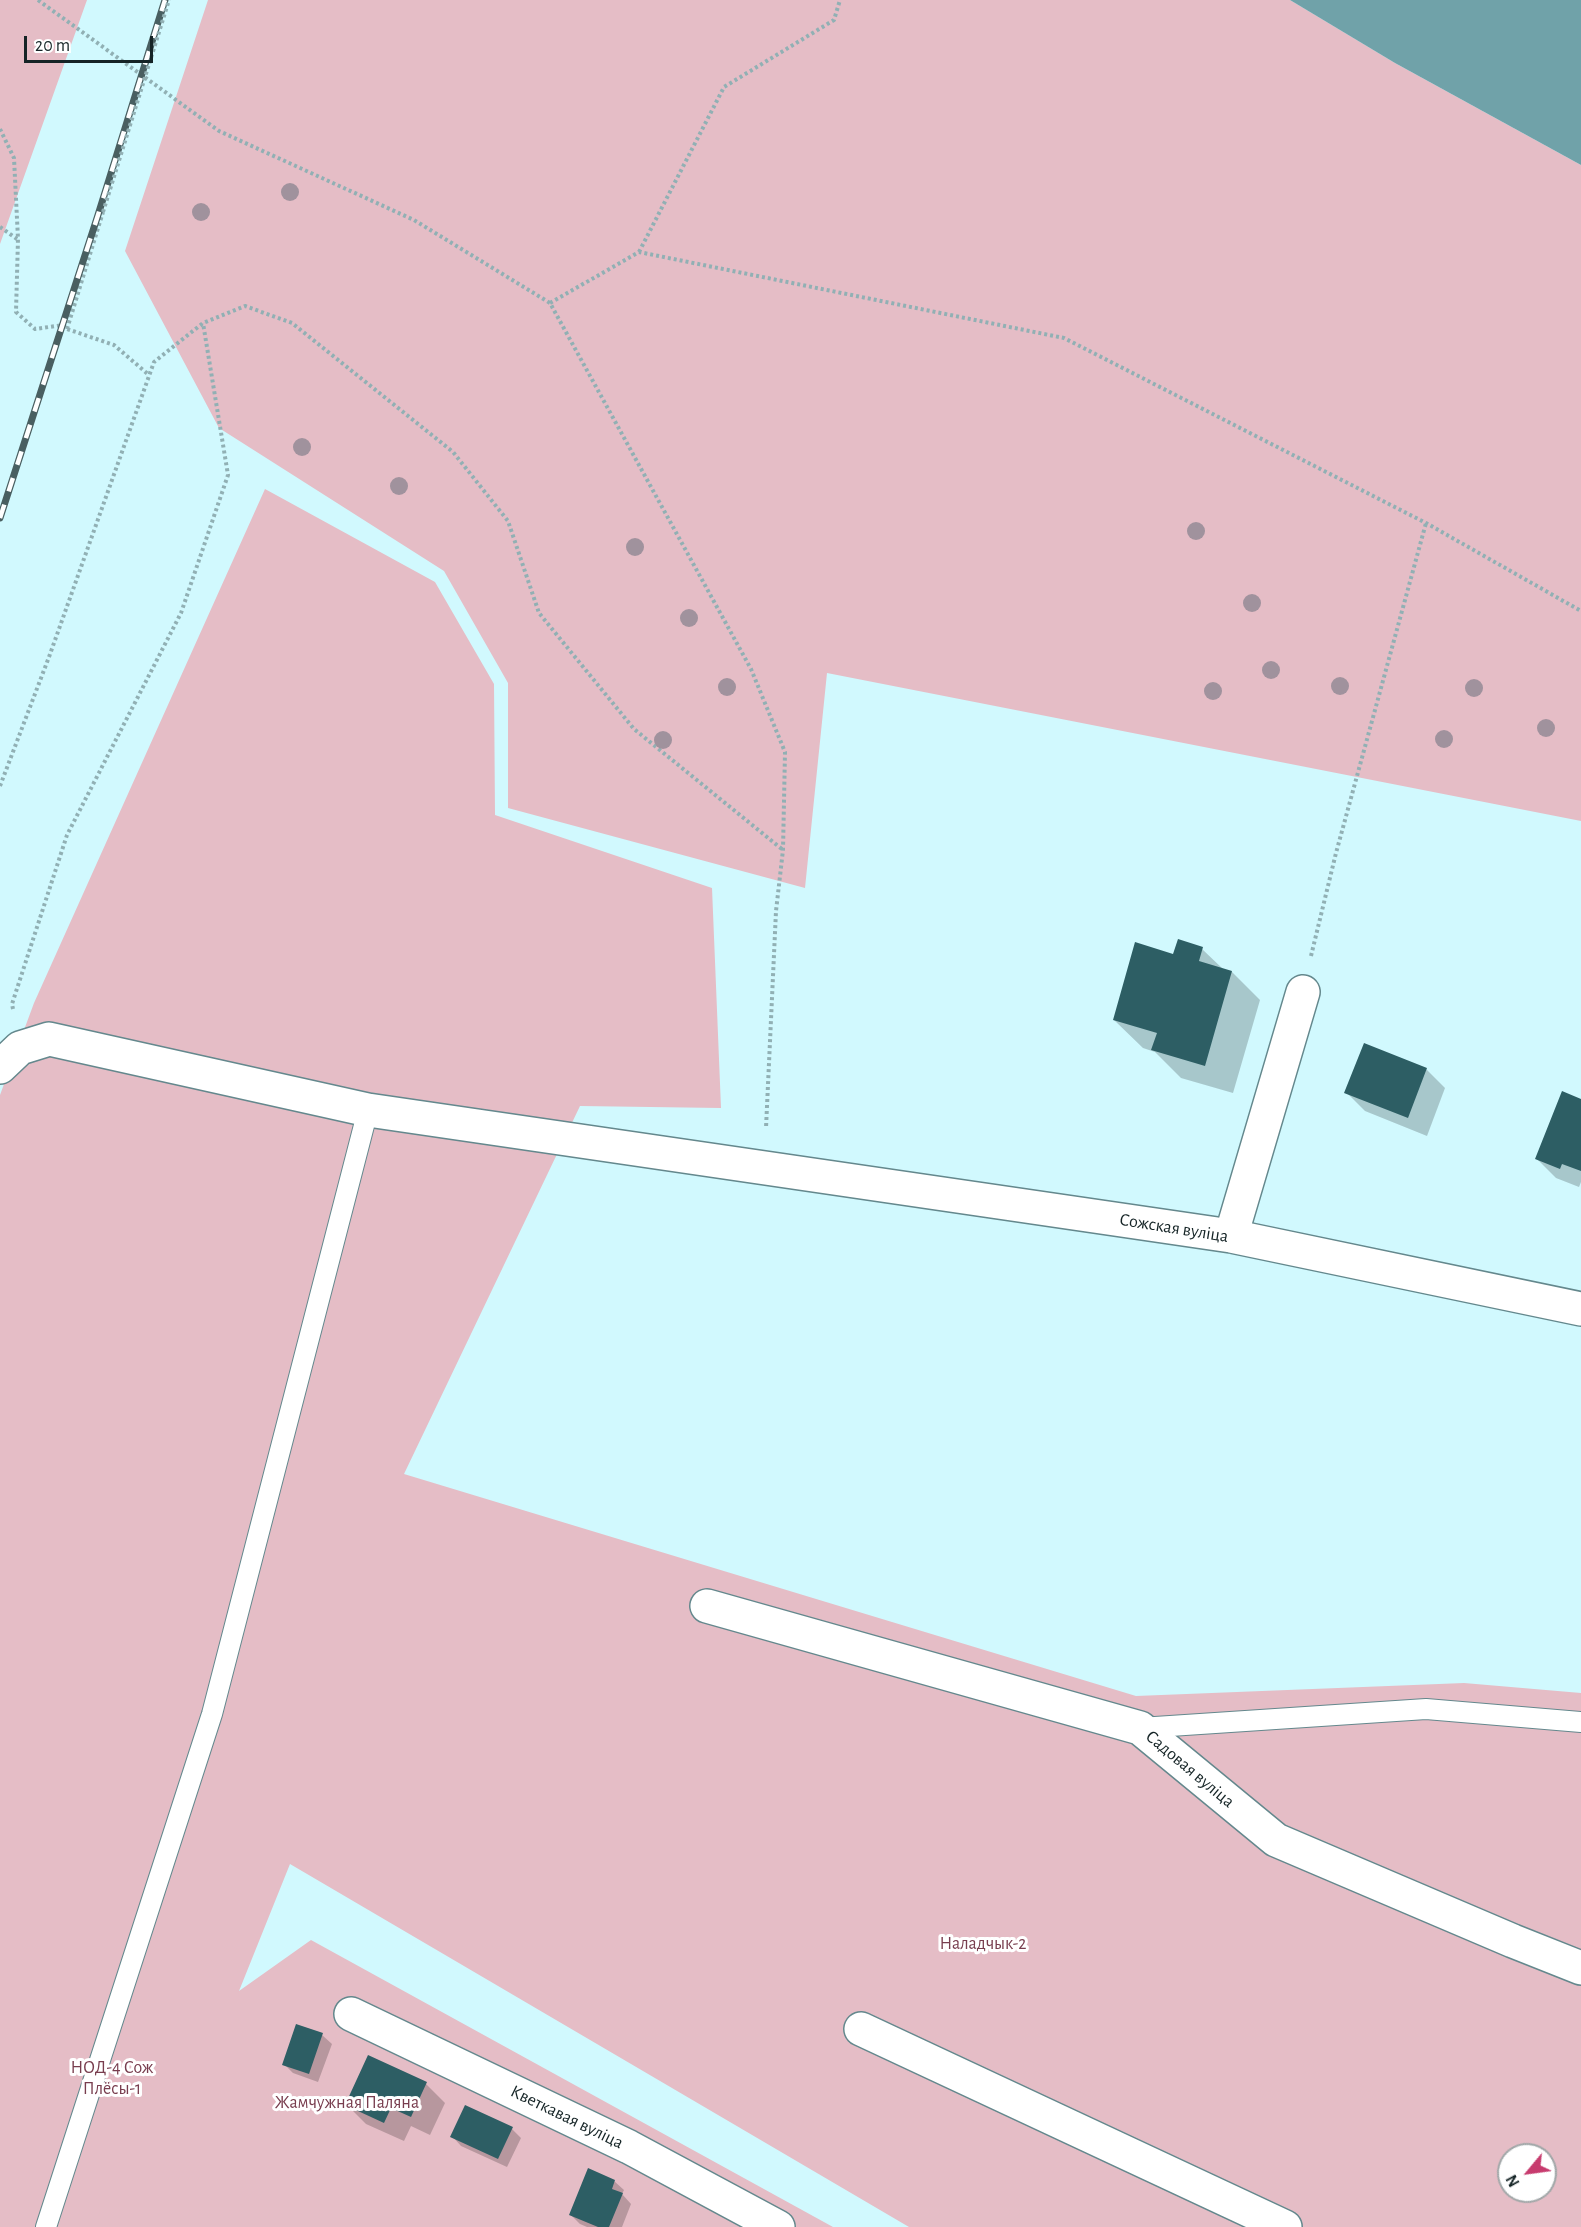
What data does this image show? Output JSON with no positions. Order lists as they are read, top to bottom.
{
  "streets": {
    "street": ["Сожская вуліца", "Садовая вуліца", "Кветкавая вуліца"]
  },
  "parks": ["Наладчык-2", "НОД-4 Сож Плёсы-1", "Жамчужная Паляна"],
  "scale_bar": "20 m",
  "north": "bottom left"
}
